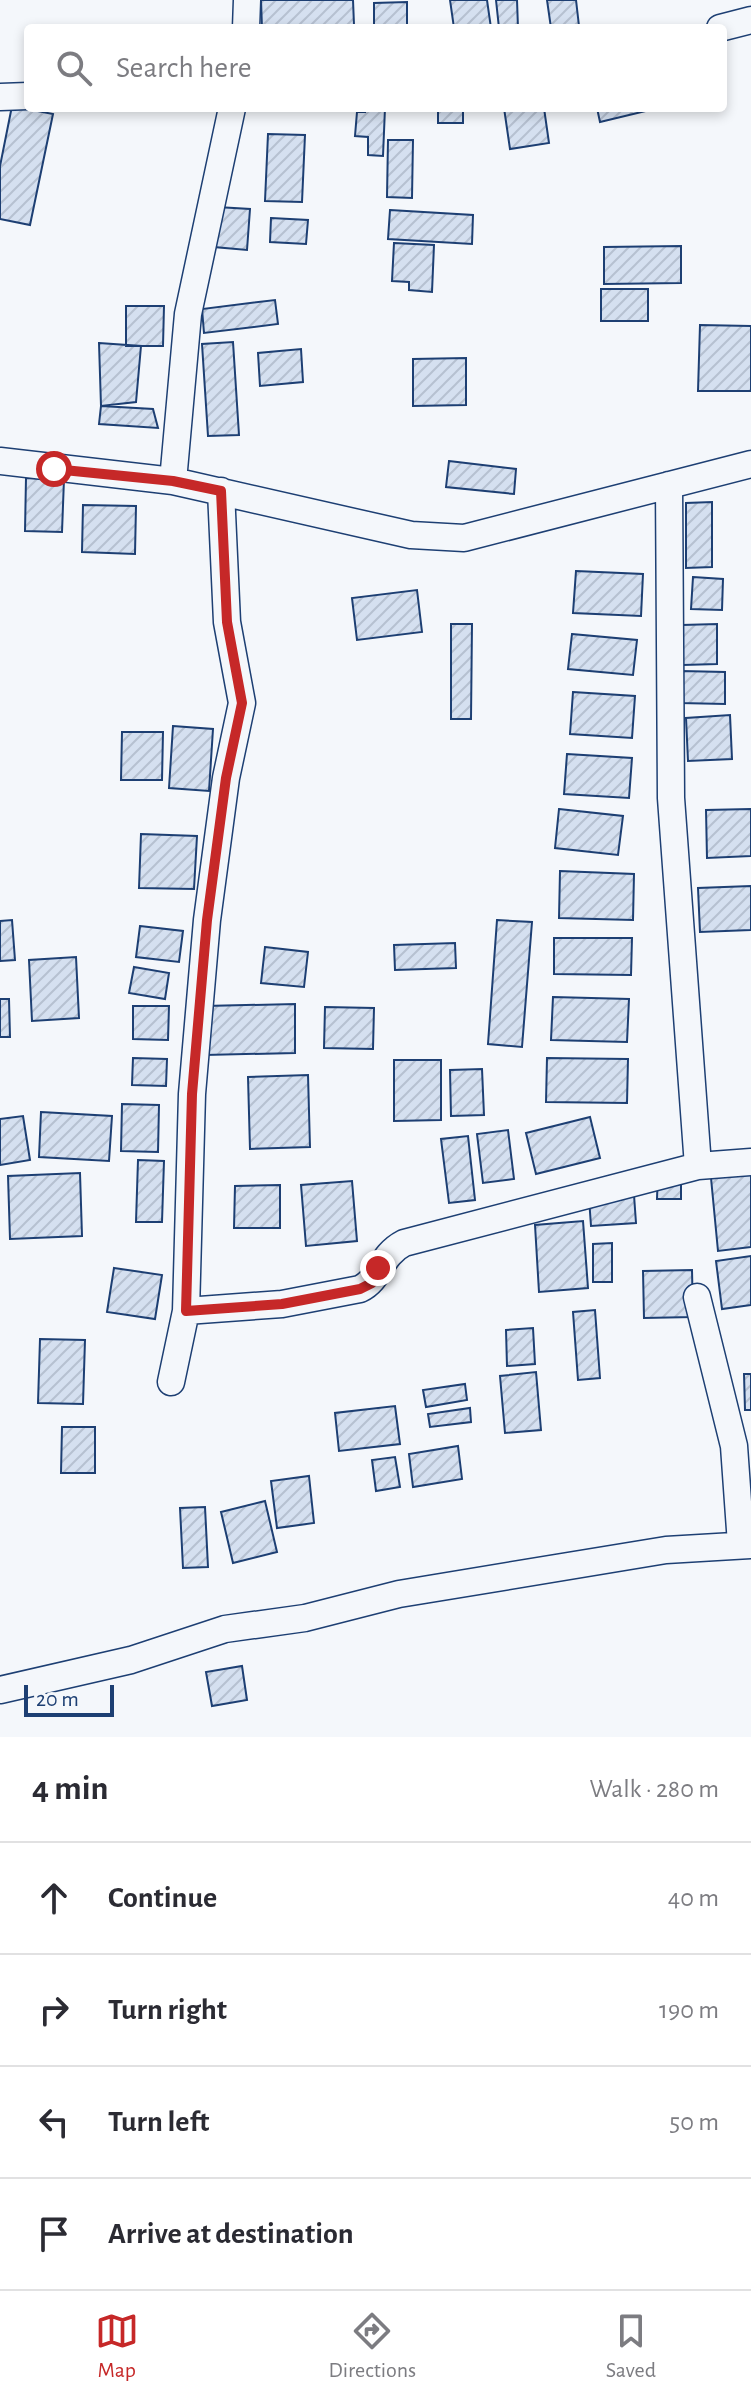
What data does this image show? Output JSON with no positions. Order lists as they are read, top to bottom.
{
  "scale_bar": "20 m",
  "page": {
    "search": "Search here",
    "scale": "20 m",
    "heading": ["4 min", "Walk · 280 m"],
    "list": [
      ["Continue", "40 m"],
      ["Turn right", "190 m"],
      ["Turn left", "50 m"],
      "Arrive at destination"
    ],
    "nav": ["Map", "Directions", "Saved"]
  }
}
